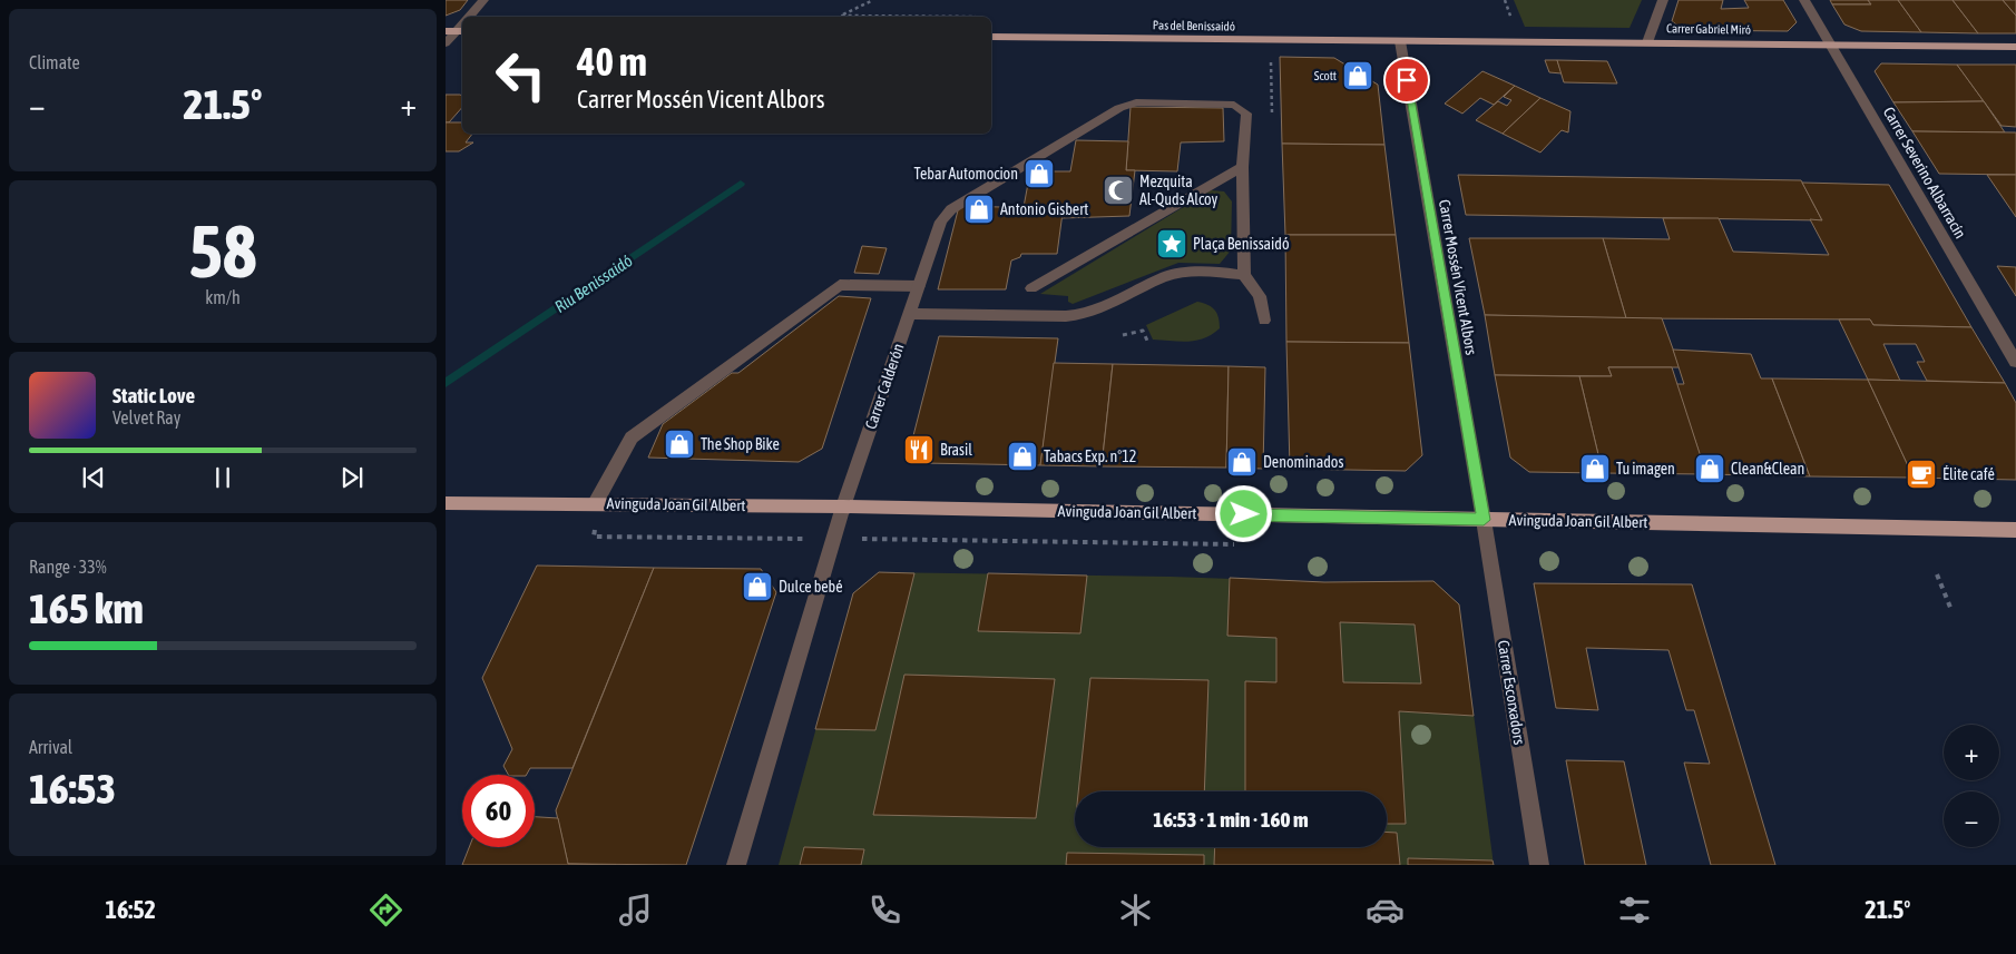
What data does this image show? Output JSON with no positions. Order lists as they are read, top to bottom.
{
  "streets": {
    "main road": ["Pas del Benissaidó", "Carrer Gabriel Miró", "Avinguda Joan Gil Albert"],
    "street": [
      "Carrer Severino Albarracín",
      "Carrer Mossén Vicent Albors",
      "Carrer Calderón",
      "Carrer Escorxadors"
    ]
  },
  "crossings": [
    ["Pas del Benissaidó", "Carrer Gabriel Miró"],
    ["Pas del Benissaidó", "Carrer Mossén Vicent Albors"],
    ["Carrer Gabriel Miró", "Carrer Severino Albarracín"],
    ["Carrer Gabriel Miró", "Carrer Mossén Vicent Albors"],
    ["Carrer Mossén Vicent Albors", "Avinguda Joan Gil Albert"],
    ["Carrer Mossén Vicent Albors", "Carrer Escorxadors"],
    ["Carrer Calderón", "Avinguda Joan Gil Albert"],
    ["Avinguda Joan Gil Albert", "Carrer Escorxadors"]
  ],
  "water": ["Riu Benissaidó"],
  "places": {
    "shop": [
      "Scott",
      "Tebar Automocion",
      "Antonio Gisbert",
      "The Shop Bike",
      "Tabacs Exp. n°12",
      "Denominados",
      "Tu imagen",
      "Clean&Clean",
      "Dulce bebé"
    ],
    "mosque": ["Mezquita Al-Quds Alcoy"],
    "place": ["Plaça Benissaidó"],
    "restaurant": ["Brasil"],
    "cafe": ["Élite café"]
  },
  "page": {
    "tile": [
      "Climate",
      ["58", "km/h"],
      ["Range · 33%", "165 km"],
      ["Arrival", "16:53"]
    ],
    "turn": ["40 m", "Carrer Mossén Vicent Albors"],
    "heat": ["−", "21.5°", "+"],
    "song": ["Static Love", "Velvet Ray"],
    "map_buttons": ["+", "−"],
    "limit": "60",
    "trip": "16:53 · 1 min · 160 m",
    "tabs": ["16:52", "21.5°"]
  }
}
